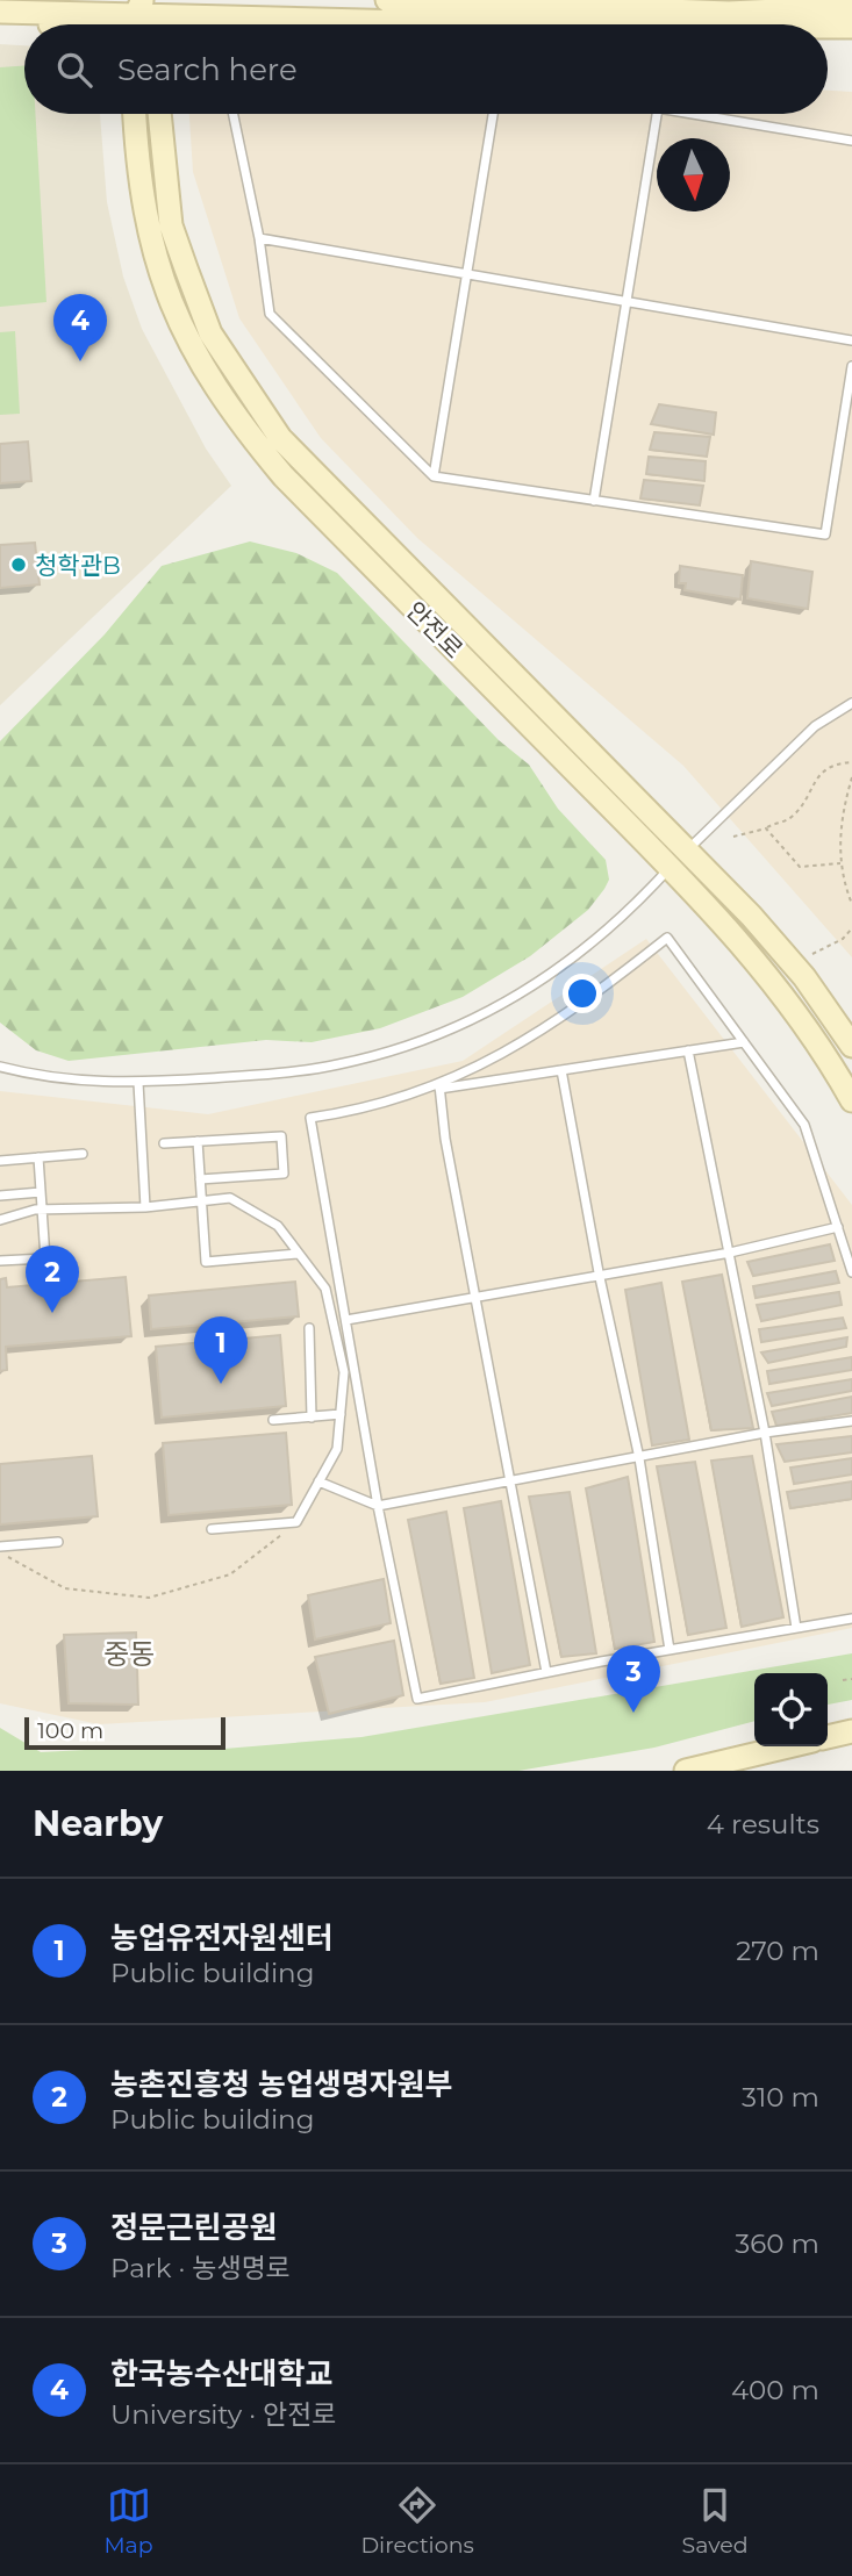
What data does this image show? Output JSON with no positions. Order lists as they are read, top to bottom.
{
  "streets": {
    "street": ["안전로"]
  },
  "districts": ["중동"],
  "places": ["청학관B"],
  "scale_bar": "100 m",
  "north": "bottom",
  "page": {
    "search": "Search here",
    "pins": [
      "4",
      "2",
      "1",
      "3"
    ],
    "scale": "100 m",
    "heading": ["Nearby", "4 results"],
    "list": [
      {
        "mark": "1",
        "name": "농업유전자원센터",
        "note": "Public building",
        "value": "270 m"
      },
      {
        "mark": "2",
        "name": "농촌진흥청 농업생명자원부",
        "note": "Public building",
        "value": "310 m"
      },
      {
        "mark": "3",
        "name": "정문근린공원",
        "note": "Park · 농생명로",
        "value": "360 m"
      },
      {
        "mark": "4",
        "name": "한국농수산대학교",
        "note": "University · 안전로",
        "value": "400 m"
      }
    ],
    "nav": ["Map", "Directions", "Saved"]
  }
}
